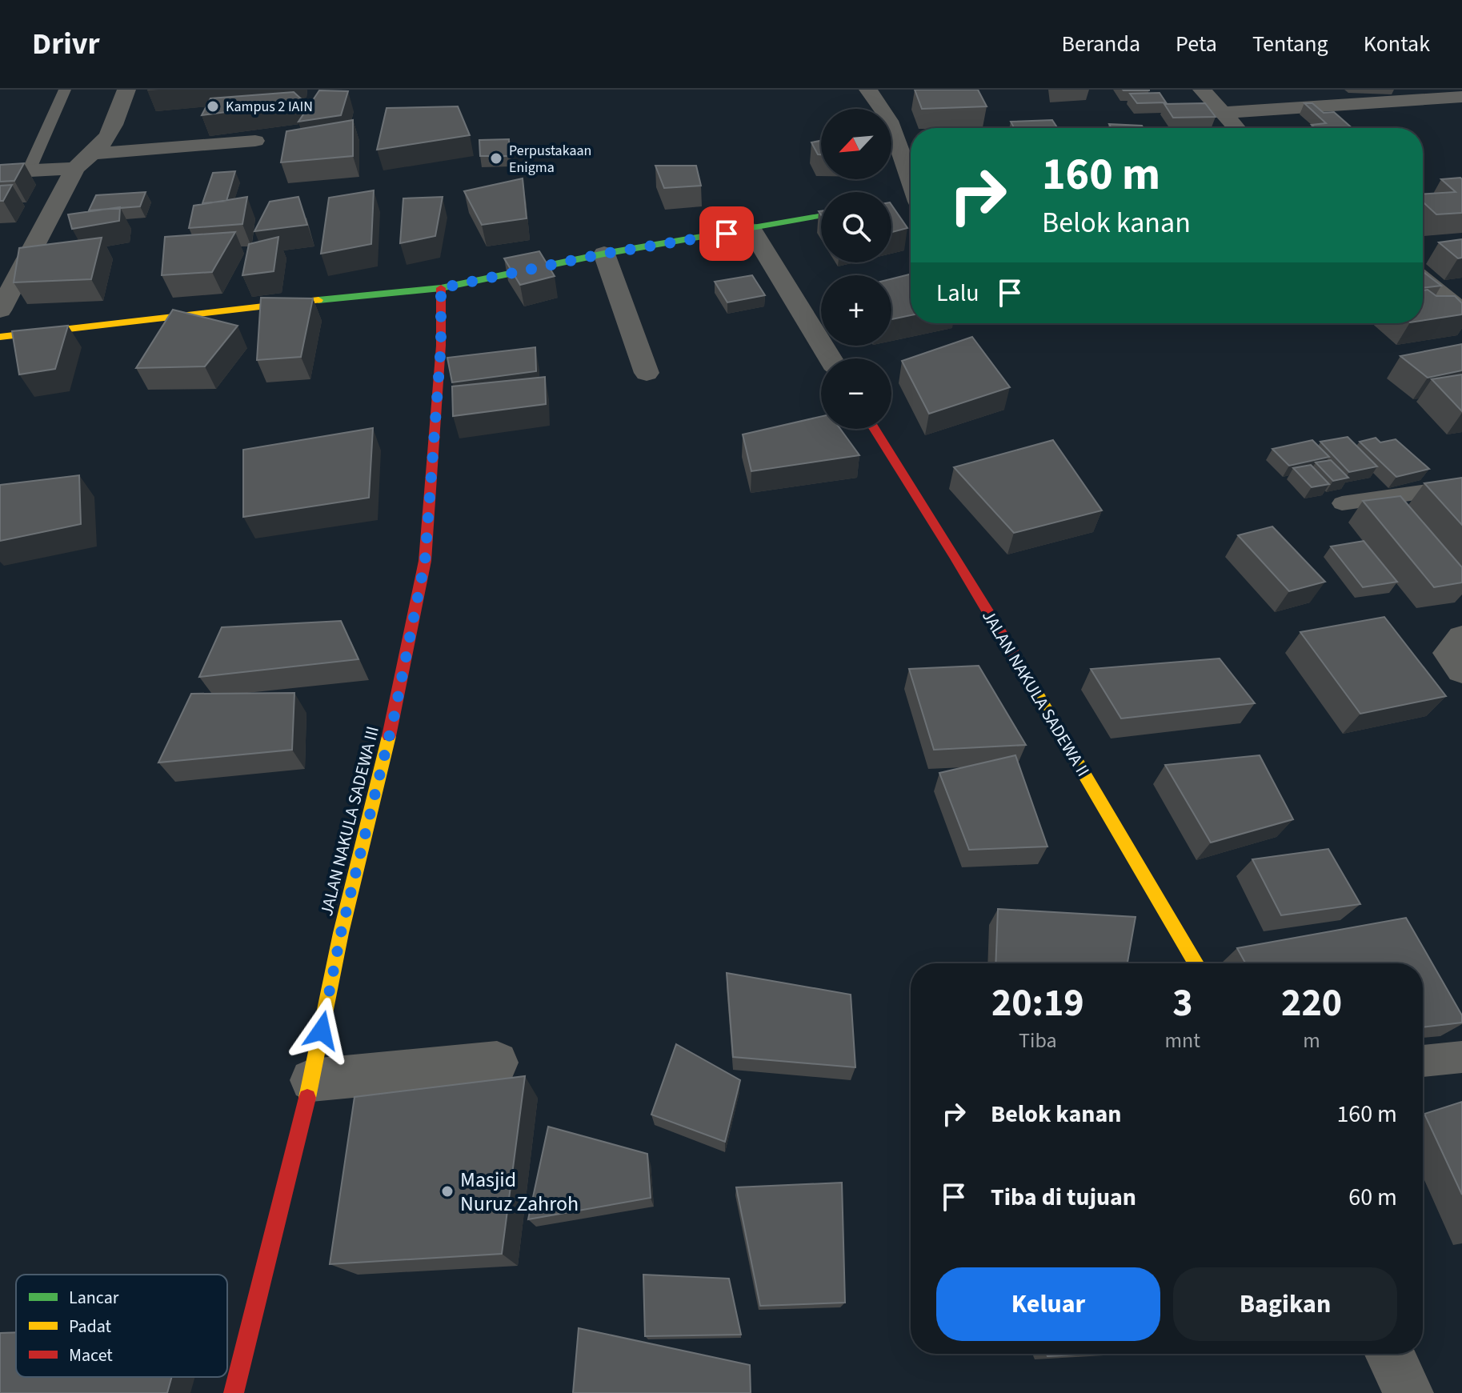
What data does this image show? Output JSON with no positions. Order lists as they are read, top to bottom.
{
  "streets": {
    "street": ["JALAN NAKULA SADEWA II", "JALAN NAKULA SADEWA III"]
  },
  "places": ["Kampus 2 IAIN", "Perpustakaan Enigma", "Masjid Nuruz Zahroh"],
  "legend": ["Lancar", "Padat", "Macet"],
  "north": "bottom left",
  "page": {
    "header": "Drivr",
    "nav": [
      "Beranda",
      "Peta",
      "Tentang",
      "Kontak"
    ],
    "map_buttons": ["+", "−"],
    "turn": ["160 m", "Belok kanan"],
    "then": "Lalu",
    "eta": [
      "20:19",
      "Tiba",
      "3",
      "mnt",
      "220",
      "m"
    ],
    "list": [
      {
        "name": "Belok kanan",
        "value": "160 m"
      },
      {
        "name": "Tiba di tujuan",
        "value": "60 m"
      }
    ],
    "buttons": ["Keluar", "Bagikan"]
  }
}
